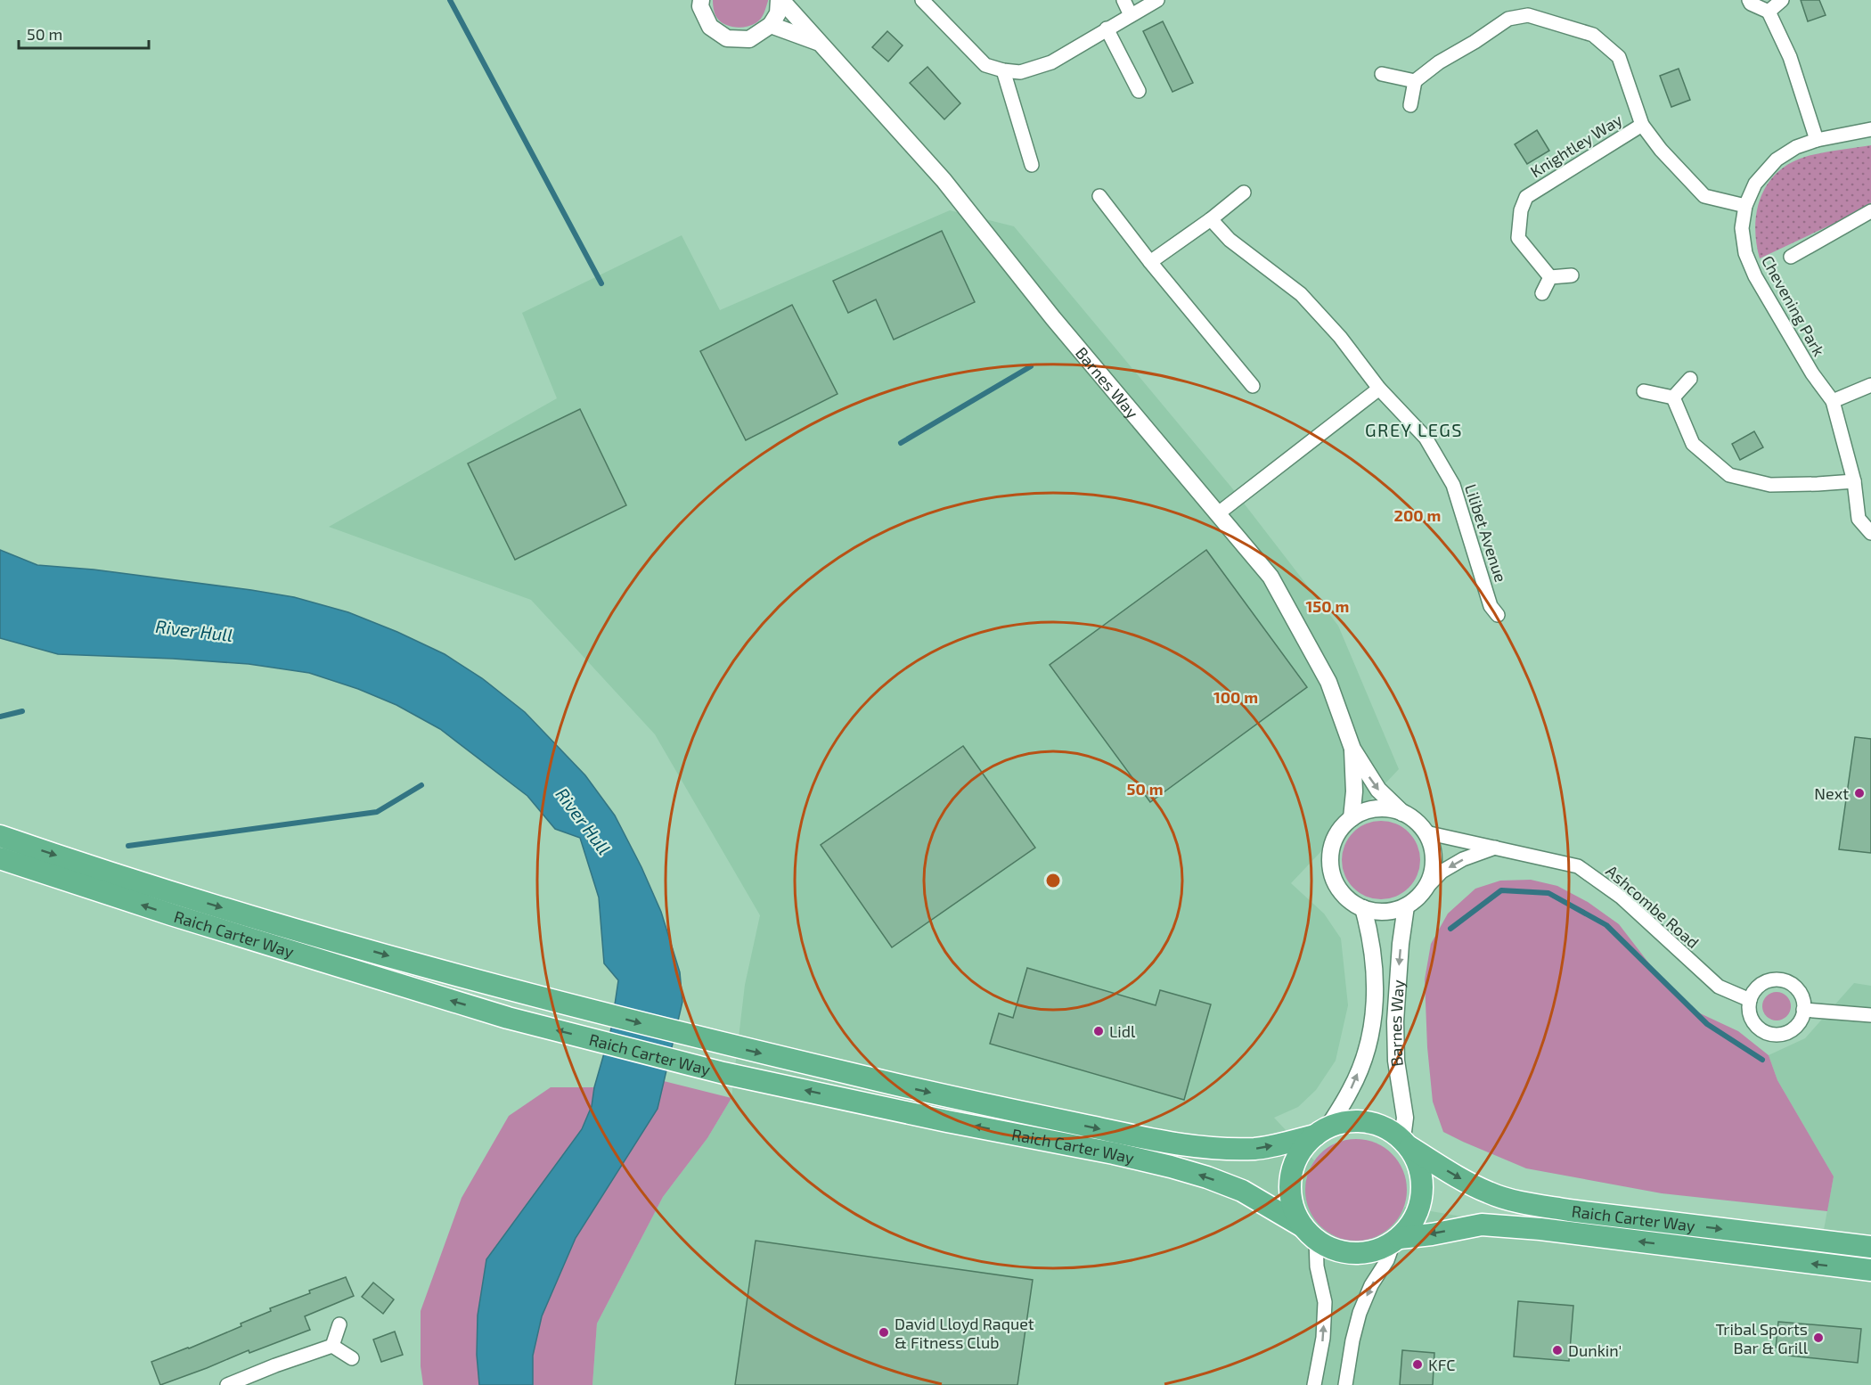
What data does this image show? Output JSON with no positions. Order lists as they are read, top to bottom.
{
  "streets": {
    "highway": ["Raich Carter Way"],
    "street": [
      "Knightley Way",
      "Chevening Park",
      "Barnes Way",
      "Lilibet Avenue",
      "Ashcombe Road"
    ]
  },
  "crossings": [
    ["Knightley Way", "Chevening Park"],
    ["Barnes Way", "Ashcombe Road"],
    ["Barnes Way", "Raich Carter Way"]
  ],
  "districts": ["GREY LEGS"],
  "water": ["River Hull"],
  "places": [
    "Next",
    "Lidl",
    "David Lloyd Raquet & Fitness Club",
    "Tribal Sports Bar & Grill",
    "Dunkin'",
    "KFC"
  ],
  "scale_bar": "50 m",
  "rings": [
    "200 m",
    "150 m",
    "100 m",
    "50 m"
  ]
}
